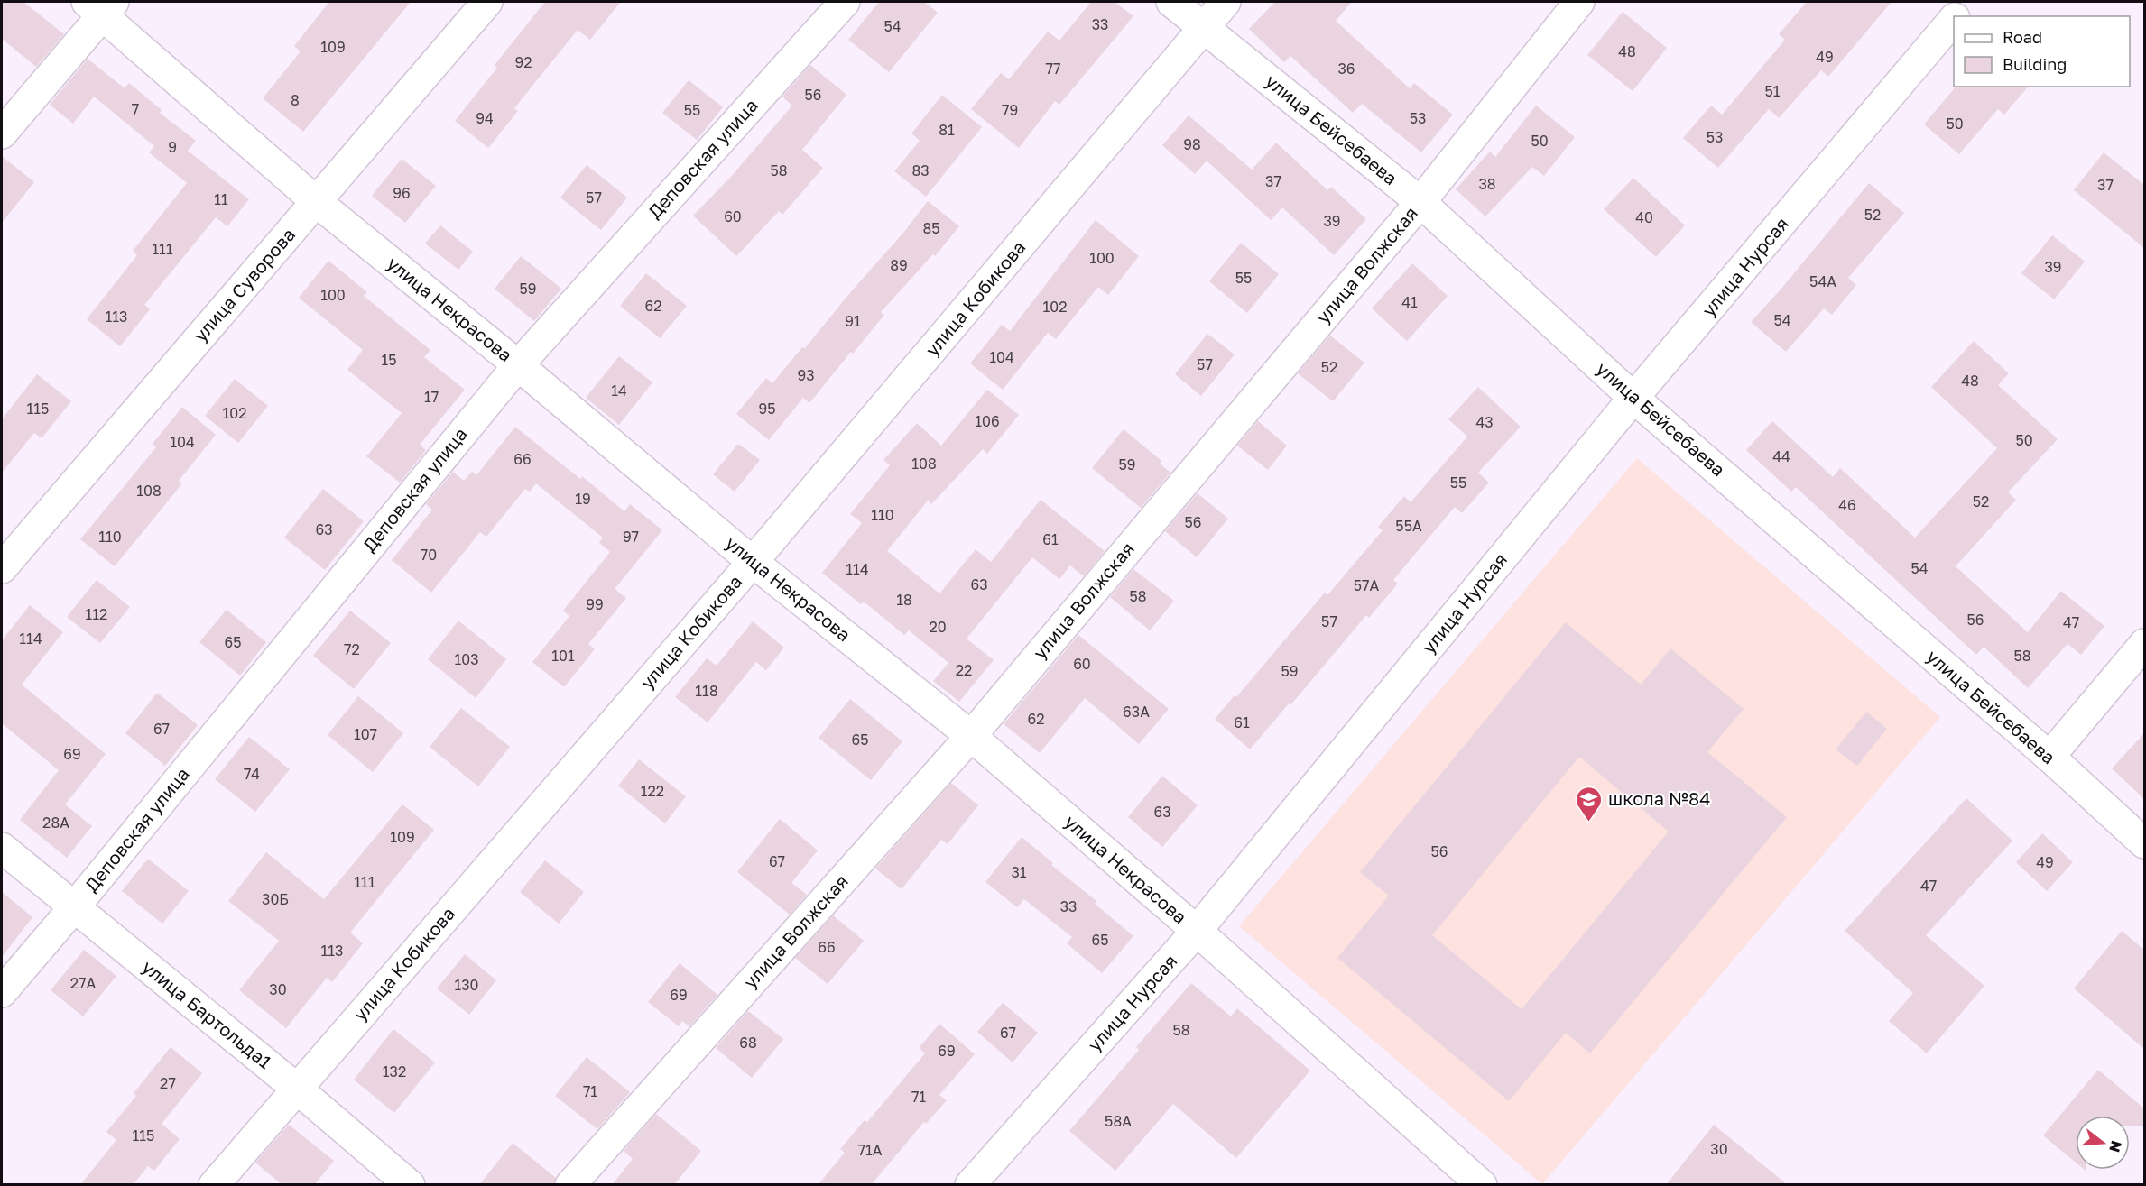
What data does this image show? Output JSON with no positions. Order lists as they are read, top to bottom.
{
  "streets": {
    "street": [
      "улица Бейсебаева",
      "Деповская улица",
      "улица Волжская",
      "улица Нурсая",
      "улица Суворова",
      "улица Кобикова",
      "улица Некрасова",
      "улица Бартольда1"
    ]
  },
  "crossings": [
    ["улица Бейсебаева", "улица Волжская"],
    ["улица Бейсебаева", "улица Нурсая"],
    ["улица Бейсебаева", "улица Кобикова"],
    ["Деповская улица", "улица Некрасова"],
    ["Деповская улица", "улица Бартольда1"],
    ["улица Волжская", "улица Некрасова"],
    ["улица Нурсая", "улица Некрасова"],
    ["улица Суворова", "улица Некрасова"],
    ["улица Кобикова", "улица Некрасова"],
    ["улица Кобикова", "улица Бартольда1"]
  ],
  "places": {
    "school or university": ["школа №84"]
  },
  "house_numbers": [
    "33",
    "54",
    "109",
    "48",
    "49",
    "92",
    "77",
    "36",
    "51",
    "56",
    "8",
    "7",
    "55",
    "79",
    "94",
    "53",
    "50",
    "81",
    "53",
    "50",
    "98",
    "9",
    "58",
    "83",
    "37",
    "38",
    "37",
    "96",
    "57",
    "11",
    "52",
    "60",
    "40",
    "39",
    "85",
    "111",
    "100",
    "89",
    "39",
    "55",
    "54А",
    "59",
    "100",
    "41",
    "62",
    "102",
    "113",
    "54",
    "91",
    "104",
    "15",
    "57",
    "52",
    "93",
    "48",
    "14",
    "17",
    "115",
    "95",
    "102",
    "106",
    "43",
    "50",
    "104",
    "44",
    "66",
    "108",
    "59",
    "55",
    "108",
    "19",
    "52",
    "46",
    "110",
    "56",
    "55А",
    "63",
    "110",
    "97",
    "61",
    "70",
    "54",
    "114",
    "63",
    "57А",
    "58",
    "18",
    "99",
    "112",
    "56",
    "57",
    "47",
    "20",
    "114",
    "65",
    "72",
    "101",
    "58",
    "103",
    "60",
    "22",
    "59",
    "118",
    "63А",
    "62",
    "61",
    "67",
    "107",
    "65",
    "69",
    "74",
    "122",
    "63",
    "28А",
    "109",
    "56",
    "67",
    "49",
    "31",
    "111",
    "47",
    "30Б",
    "33",
    "65",
    "66",
    "113",
    "27А",
    "130",
    "30",
    "69",
    "58",
    "67",
    "68",
    "69",
    "132",
    "27",
    "71",
    "71",
    "58А",
    "115",
    "30",
    "71А"
  ],
  "legend": ["Road", "Building"],
  "north": "right"
}
